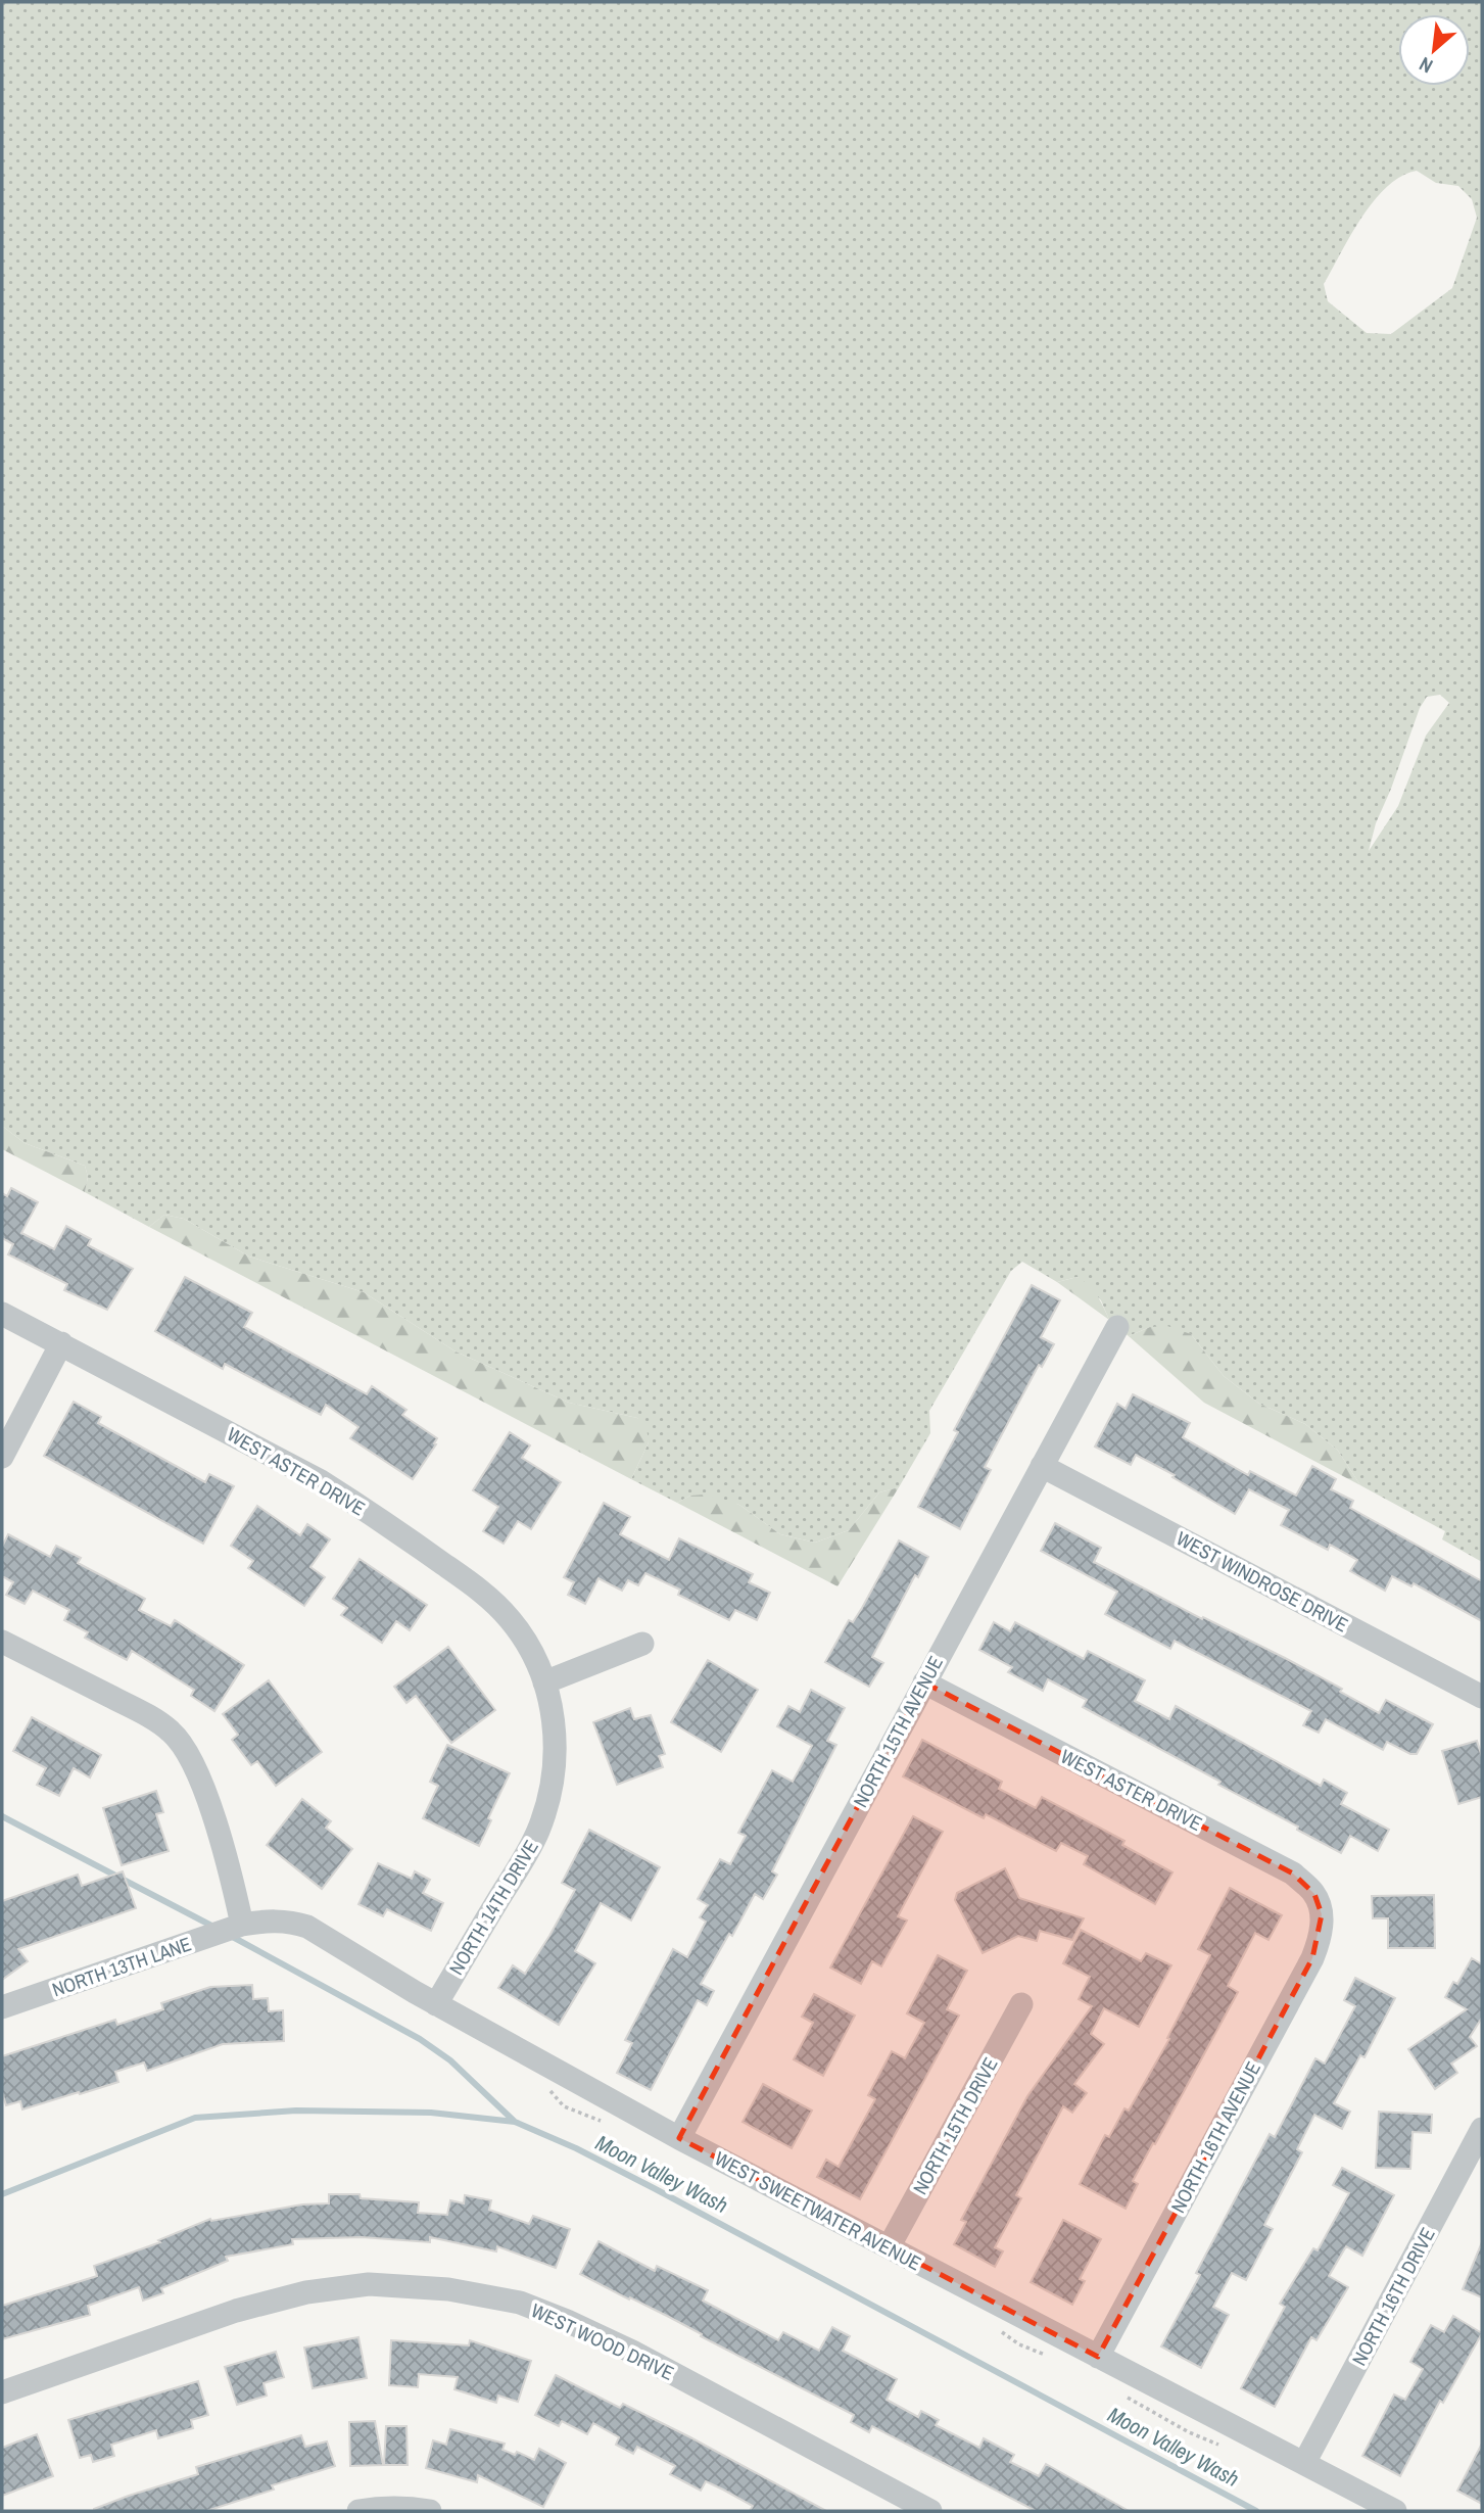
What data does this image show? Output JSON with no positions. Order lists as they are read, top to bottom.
{
  "streets": {
    "street": [
      "WEST ASTER DRIVE",
      "WEST WINDROSE DRIVE",
      "NORTH 15TH AVENUE",
      "NORTH 14TH DRIVE",
      "NORTH 13TH LANE",
      "NORTH 15TH DRIVE",
      "NORTH 16TH AVENUE",
      "WEST SWEETWATER AVENUE",
      "NORTH 16TH DRIVE",
      "WEST WOOD DRIVE"
    ]
  },
  "crossings": [
    ["WEST ASTER DRIVE", "NORTH 15TH AVENUE"],
    ["WEST ASTER DRIVE", "NORTH 14TH DRIVE"],
    ["WEST ASTER DRIVE", "NORTH 16TH AVENUE"],
    ["WEST WINDROSE DRIVE", "NORTH 15TH AVENUE"],
    ["NORTH 15TH AVENUE", "WEST SWEETWATER AVENUE"],
    ["NORTH 14TH DRIVE", "WEST SWEETWATER AVENUE"],
    ["NORTH 13TH LANE", "WEST SWEETWATER AVENUE"],
    ["NORTH 15TH DRIVE", "WEST SWEETWATER AVENUE"],
    ["NORTH 16TH AVENUE", "WEST SWEETWATER AVENUE"],
    ["WEST SWEETWATER AVENUE", "NORTH 16TH DRIVE"]
  ],
  "water": ["Moon Valley Wash"],
  "north": "bottom left"
}
